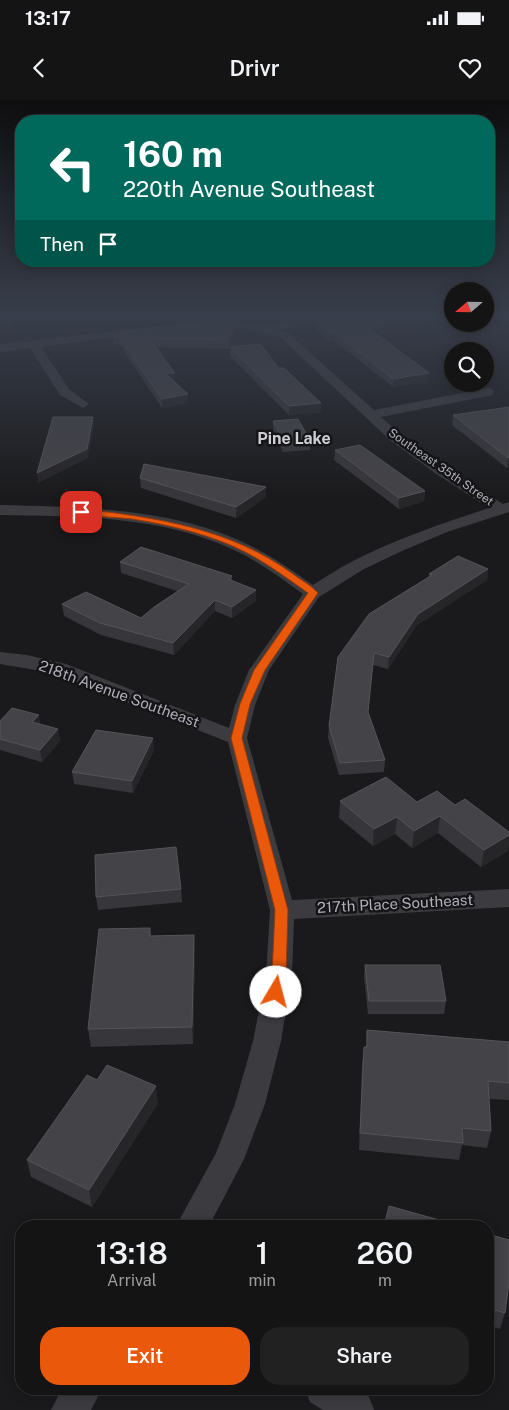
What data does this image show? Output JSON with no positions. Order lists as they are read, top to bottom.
{
  "streets": {
    "street": ["Southeast 35th Street", "218th Avenue Southeast", "217th Place Southeast"]
  },
  "districts": ["Pine Lake"],
  "north": "left",
  "page": {
    "status": "13:17",
    "header": "Drivr",
    "turn": ["160 m", "220th Avenue Southeast"],
    "then": "Then",
    "eta": [
      "13:18",
      "Arrival",
      "1",
      "min",
      "260",
      "m"
    ],
    "buttons": ["Exit", "Share"]
  }
}
